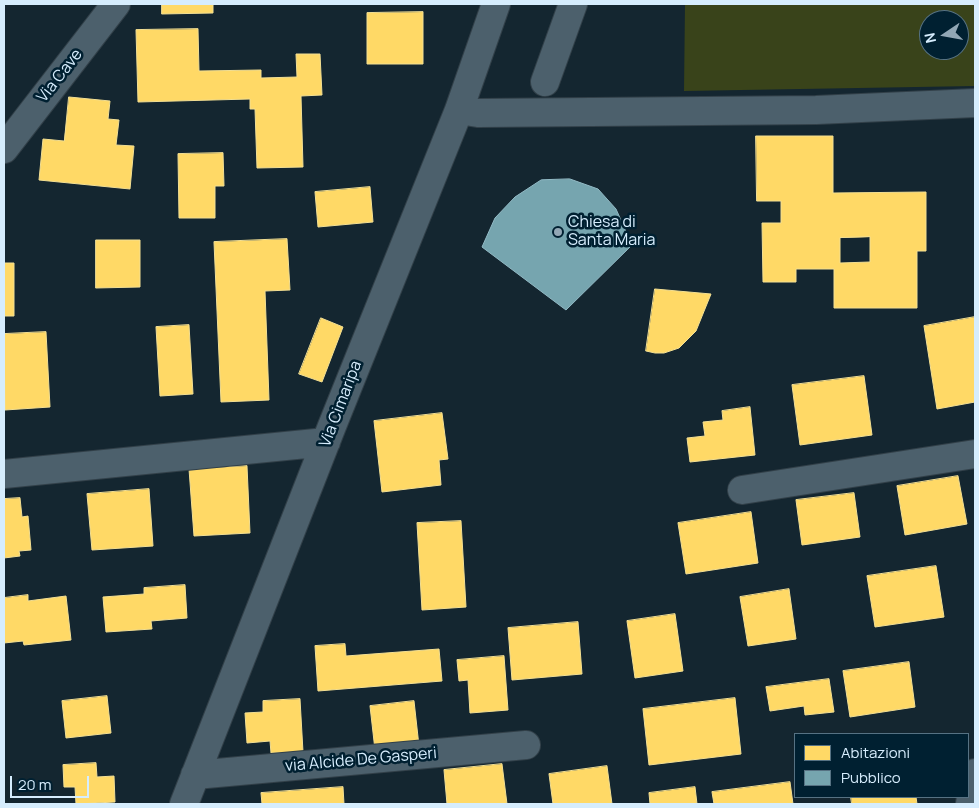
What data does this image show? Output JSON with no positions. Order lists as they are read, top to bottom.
{
  "streets": {
    "street": ["Via Cave", "Via Cimaripa", "via Alcide De Gasperi"]
  },
  "crossings": [
    ["Via Cimaripa", "via Alcide De Gasperi"]
  ],
  "places": ["Chiesa di Santa Maria"],
  "legend": ["Abitazioni", "Pubblico"],
  "scale_bar": "20 m",
  "north": "left"
}
